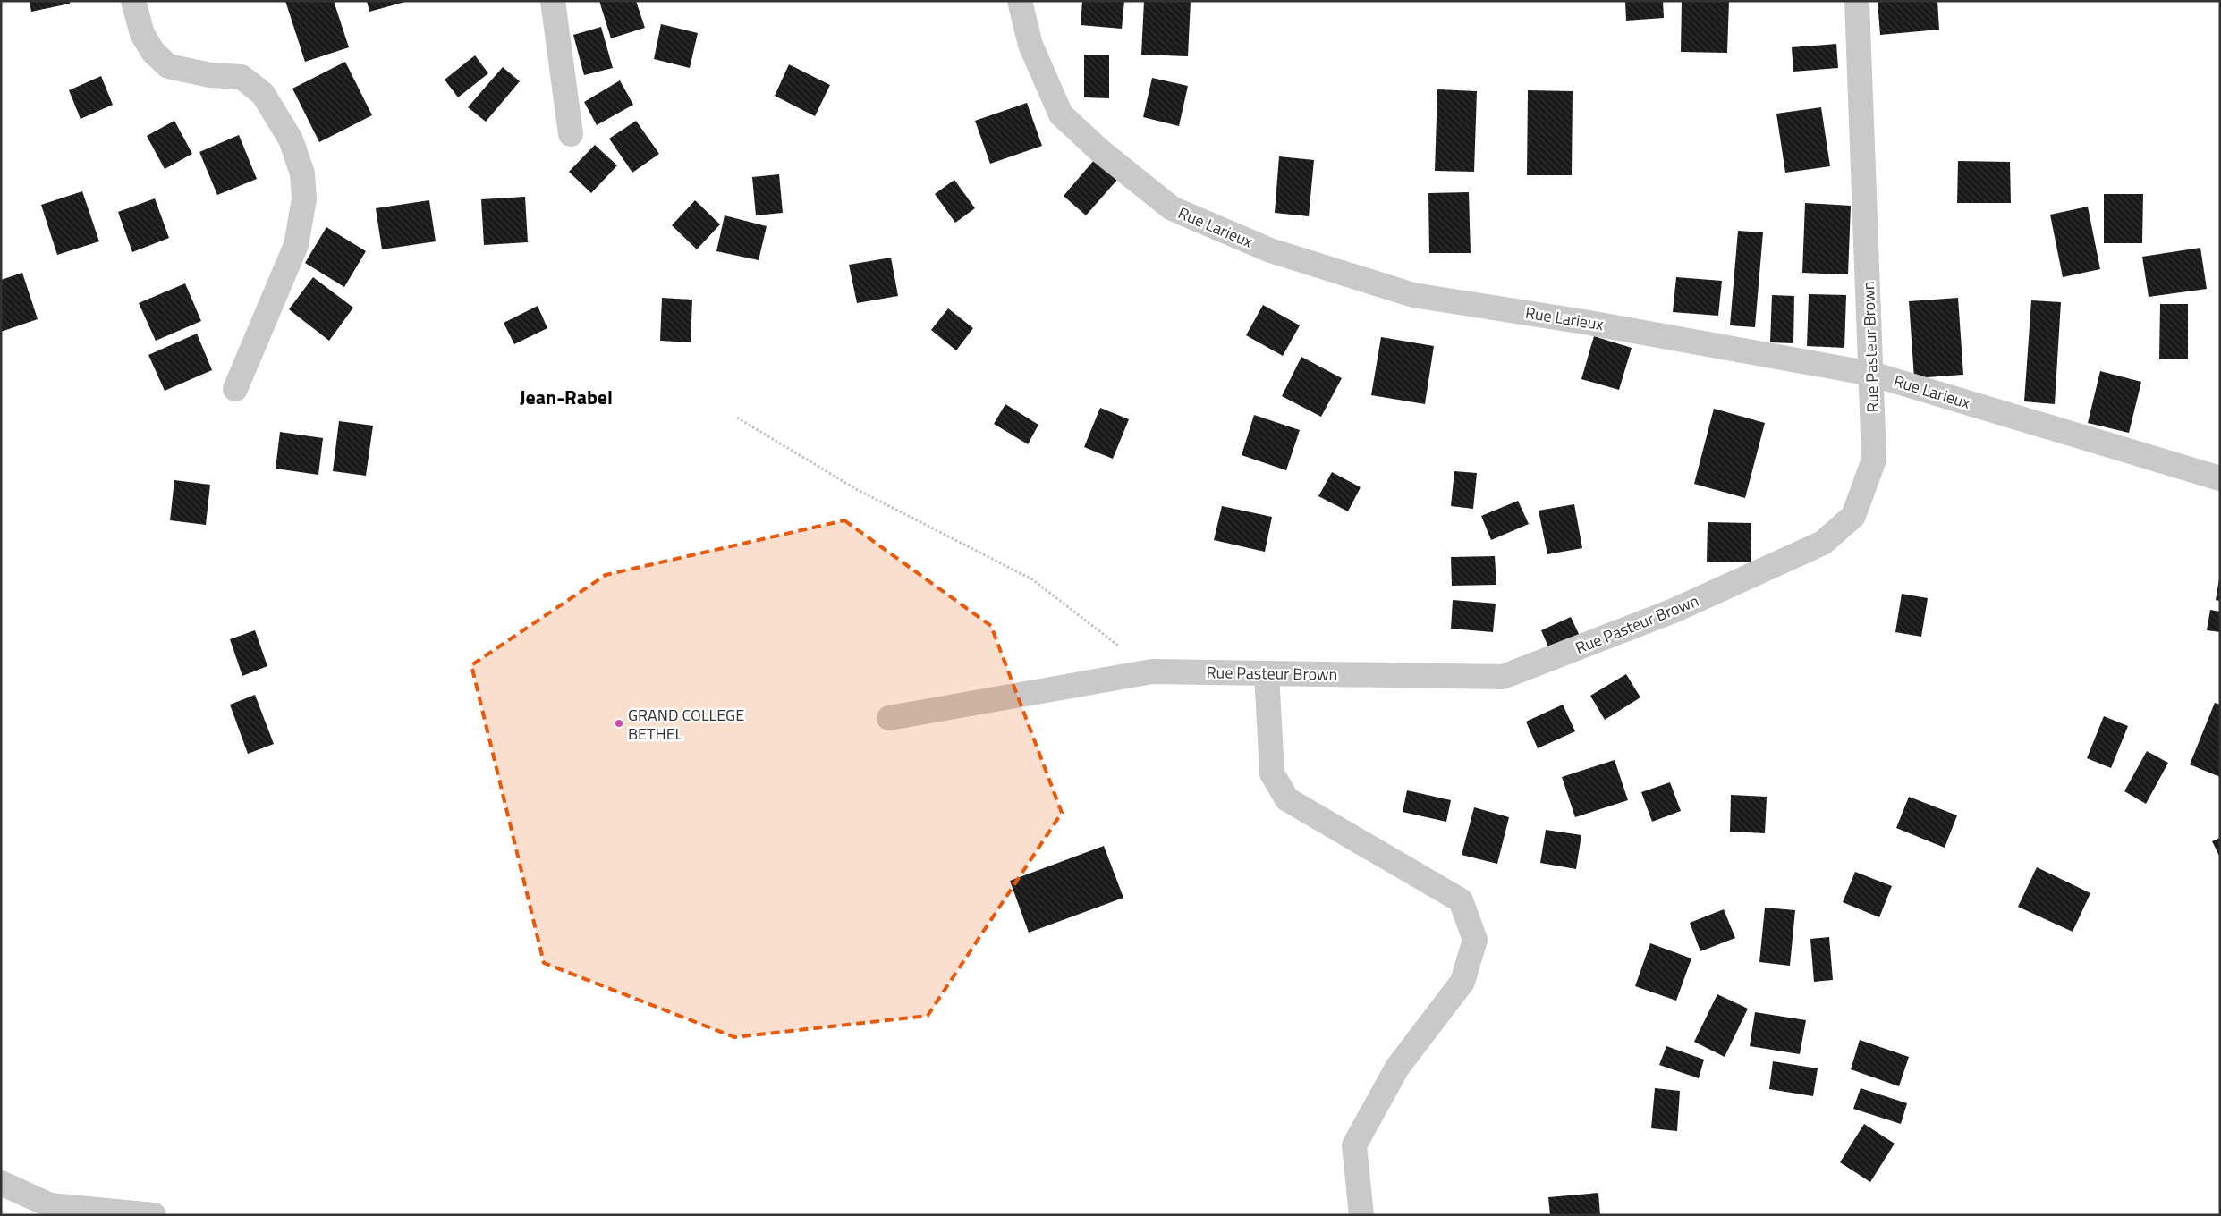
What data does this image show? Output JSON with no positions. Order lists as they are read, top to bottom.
{
  "streets": {
    "street": ["Rue Larieux", "Rue Pasteur Brown"]
  },
  "crossings": [
    ["Rue Larieux", "Rue Pasteur Brown"]
  ],
  "districts": ["Jean-Rabel"],
  "places": ["GRAND COLLEGE BETHEL"]
}
